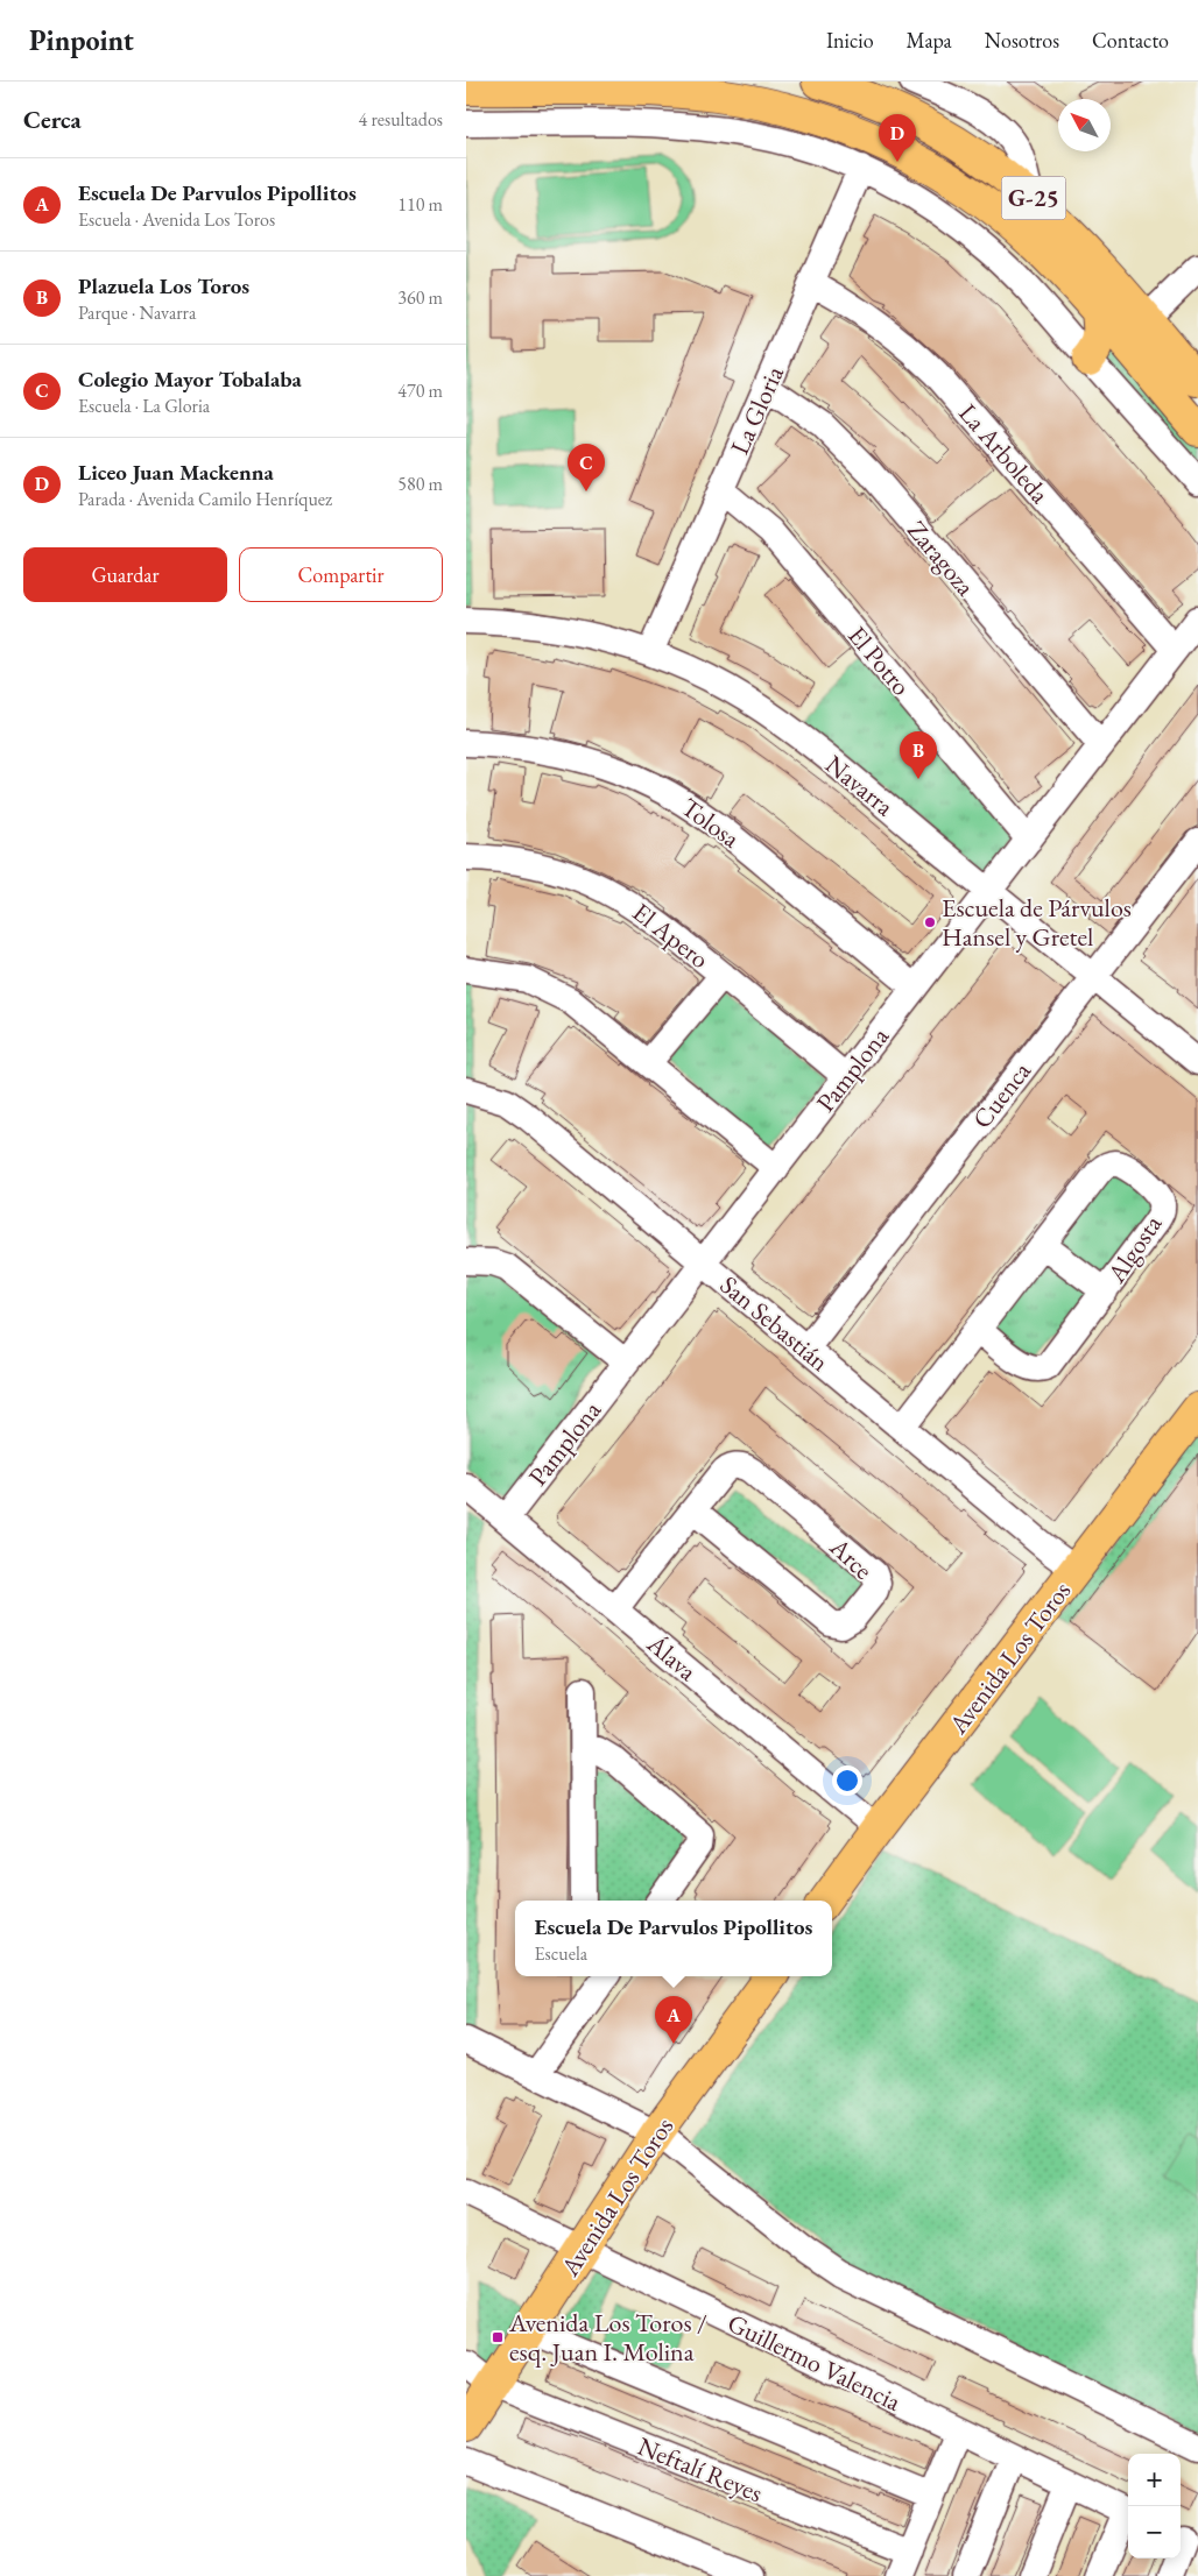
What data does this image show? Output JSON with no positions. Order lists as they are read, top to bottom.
{
  "streets": {
    "main road": ["G-25", "Avenida Los Toros"],
    "street": [
      "La Gloria",
      "La Arboleda",
      "Zaragoza",
      "El Potro",
      "Navarra",
      "Tolosa",
      "El Apero",
      "Pamplona",
      "Cuenca",
      "Algosta",
      "San Sebastián",
      "Arce",
      "Álava",
      "Guillermo Valencia",
      "Neftalí Reyes"
    ]
  },
  "crossings": [
    ["La Gloria", "La Arboleda"],
    ["La Gloria", "Zaragoza"],
    ["La Gloria", "El Potro"],
    ["La Gloria", "Navarra"],
    ["La Arboleda", "Pamplona"],
    ["Zaragoza", "Pamplona"],
    ["El Potro", "Pamplona"],
    ["Navarra", "Pamplona"],
    ["Navarra", "Cuenca"],
    ["Tolosa", "Pamplona"],
    ["El Apero", "Pamplona"],
    ["Pamplona", "San Sebastián"],
    ["Pamplona", "Álava"],
    ["Cuenca", "San Sebastián"],
    ["Algosta", "San Sebastián"],
    ["San Sebastián", "Avenida Los Toros"],
    ["Arce", "Álava"],
    ["Álava", "Avenida Los Toros"],
    ["Avenida Los Toros", "Guillermo Valencia"],
    ["Avenida Los Toros", "Neftalí Reyes"]
  ],
  "places": {
    "other": ["Escuela de Párvulos Hansel y Gretel"],
    "transit": ["Avenida Los Toros / esq. Juan I. Molina"]
  },
  "north": "top left",
  "page": {
    "header": "Pinpoint",
    "nav": [
      "Inicio",
      "Mapa",
      "Nosotros",
      "Contacto"
    ],
    "heading": ["Cerca", "4 resultados"],
    "pins": [
      "D",
      "C",
      "B",
      "A"
    ],
    "list": [
      {
        "mark": "A",
        "name": "Escuela De Parvulos Pipollitos",
        "note": "Escuela · Avenida Los Toros",
        "value": "110 m"
      },
      {
        "mark": "B",
        "name": "Plazuela Los Toros",
        "note": "Parque · Navarra",
        "value": "360 m"
      },
      {
        "mark": "C",
        "name": "Colegio Mayor Tobalaba",
        "note": "Escuela · La Gloria",
        "value": "470 m"
      },
      {
        "mark": "D",
        "name": "Liceo Juan Mackenna",
        "note": "Parada · Avenida Camilo Henríquez",
        "value": "580 m"
      }
    ],
    "buttons": ["Guardar", "Compartir"],
    "popup": ["Escuela De Parvulos Pipollitos", "Escuela"],
    "map_buttons": ["+", "−"]
  }
}
